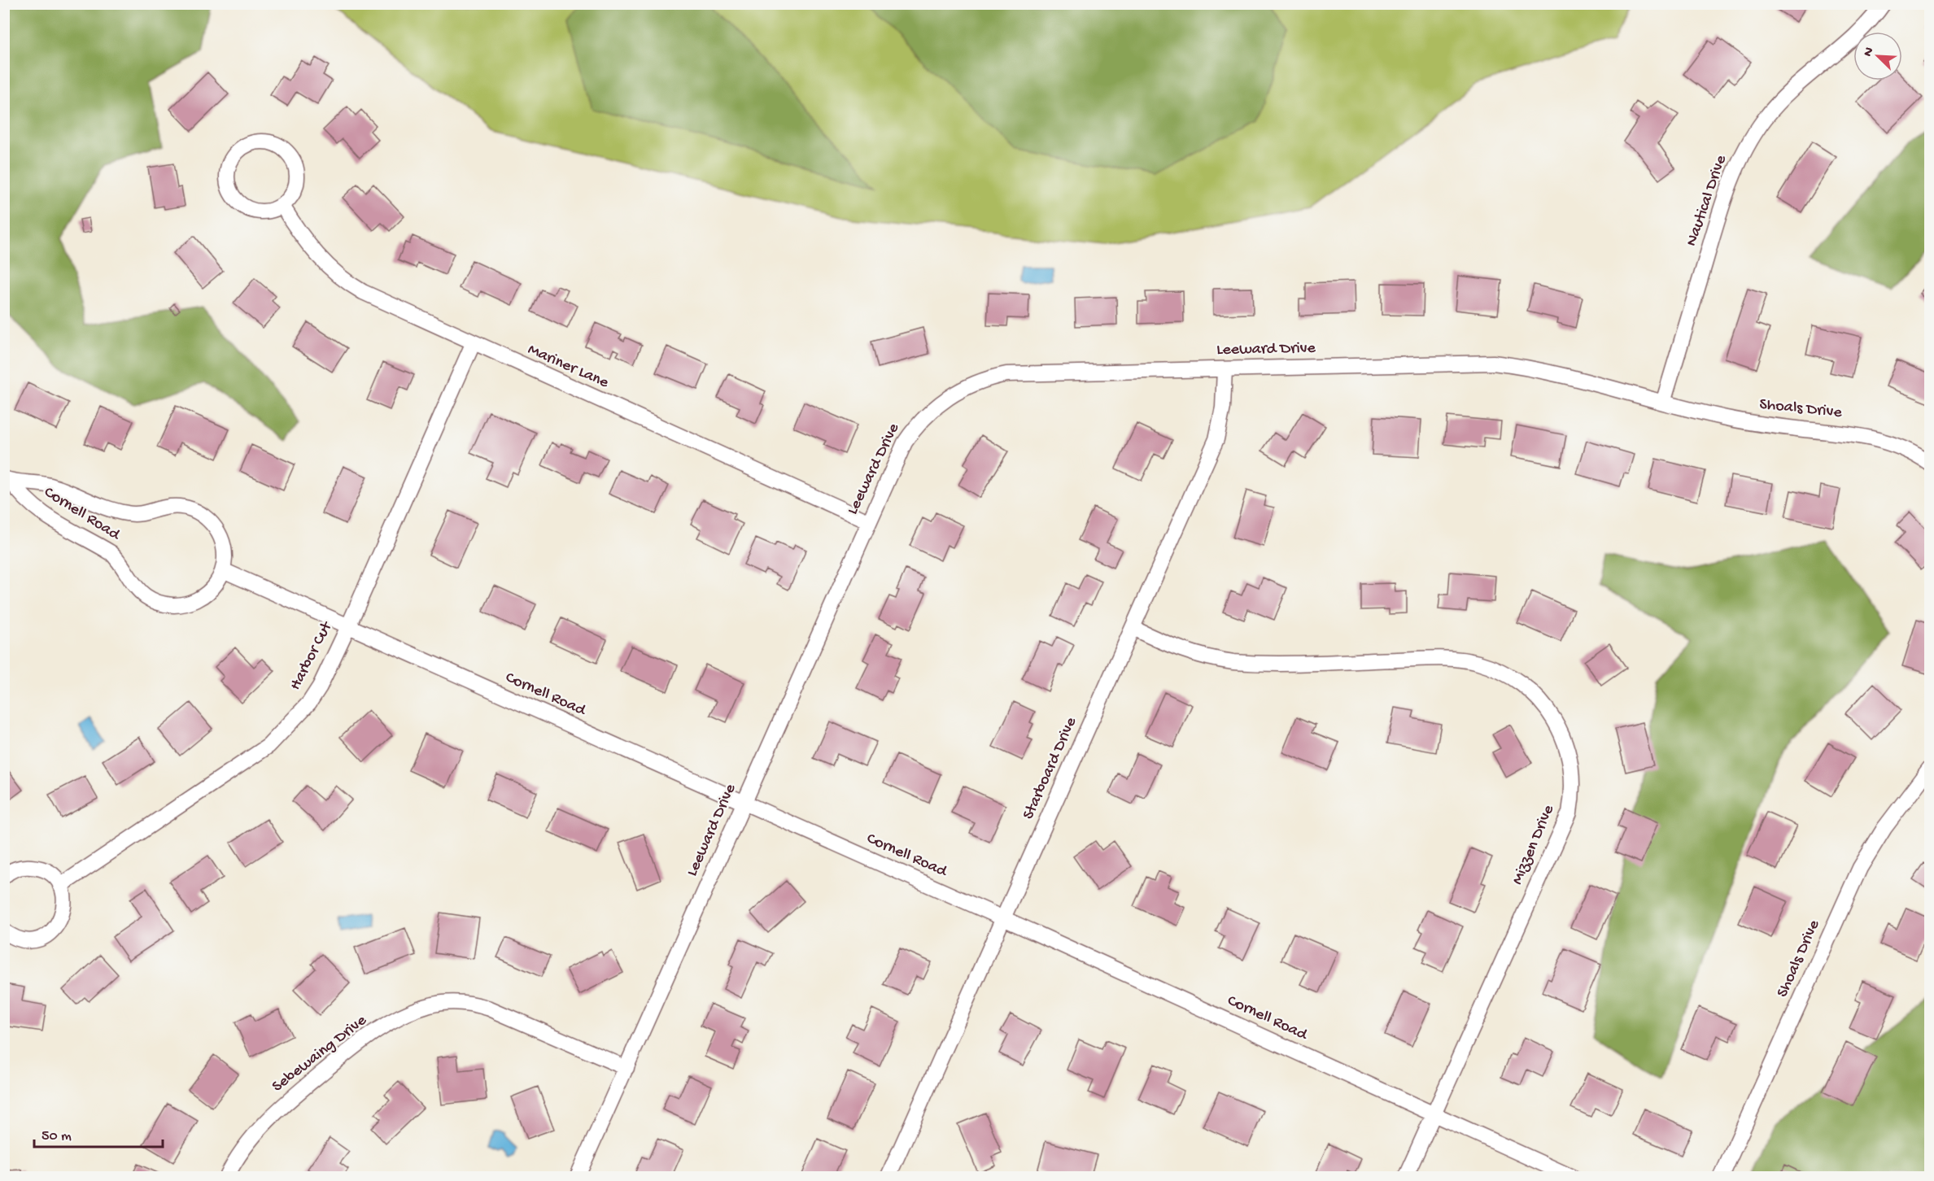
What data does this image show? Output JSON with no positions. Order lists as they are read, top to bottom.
{
  "streets": {
    "street": [
      "Nautical Drive",
      "Leeward Drive",
      "Mariner Lane",
      "Shoals Drive",
      "Cornell Road",
      "Harbor Cut",
      "Starboard Drive",
      "Mizzen Drive",
      "Sebewaing Drive"
    ]
  },
  "crossings": [
    ["Nautical Drive", "Leeward Drive"],
    ["Nautical Drive", "Shoals Drive"],
    ["Leeward Drive", "Mariner Lane"],
    ["Leeward Drive", "Shoals Drive"],
    ["Leeward Drive", "Cornell Road"],
    ["Leeward Drive", "Starboard Drive"],
    ["Leeward Drive", "Sebewaing Drive"],
    ["Mariner Lane", "Harbor Cut"],
    ["Cornell Road", "Harbor Cut"],
    ["Cornell Road", "Starboard Drive"],
    ["Cornell Road", "Mizzen Drive"],
    ["Starboard Drive", "Mizzen Drive"]
  ],
  "scale_bar": "50 m",
  "north": "top left"
}
